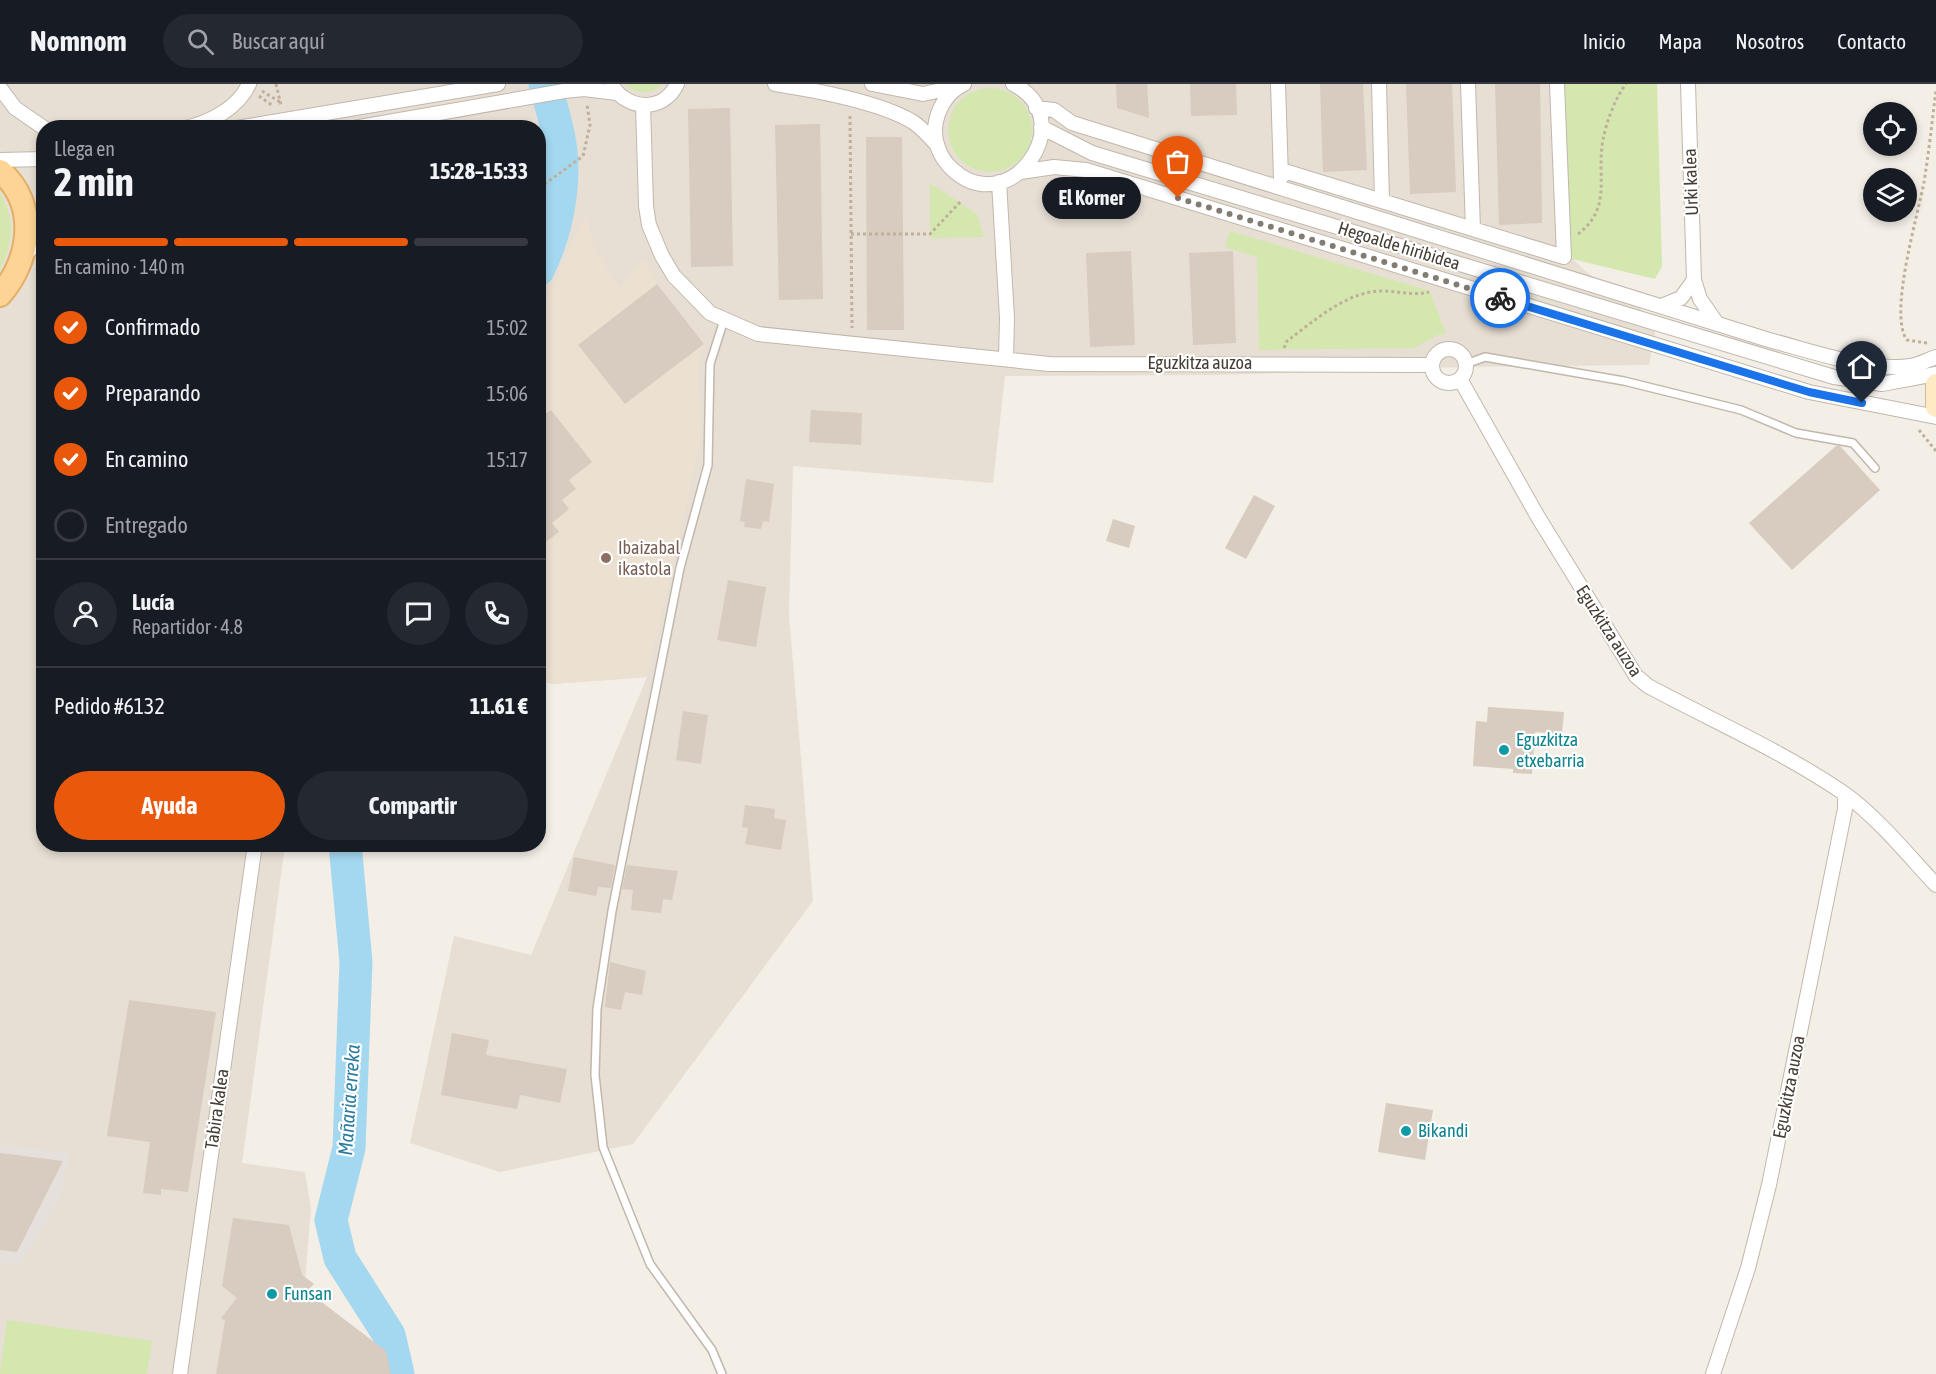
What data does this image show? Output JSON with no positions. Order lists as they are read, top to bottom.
{
  "streets": {
    "street": [
      "Urki kalea",
      "Hegoalde hiribidea",
      "Eguzkitza auzoa",
      "Tabira kalea"
    ]
  },
  "water": ["Mañaria erreka"],
  "places": [
    "El Korner",
    "Ibaizabal ikastola",
    "Eguzkitza etxebarria",
    "Bikandi",
    "Funsan"
  ],
  "page": {
    "header": "Nomnom",
    "search": "Buscar aquí",
    "nav": [
      "Inicio",
      "Mapa",
      "Nosotros",
      "Contacto"
    ],
    "heading": ["2 min", "Llega en", "15:28–15:33"],
    "panel": [
      "Lucía",
      "Repartidor · 4.8",
      "Pedido #6132",
      "11.61 €"
    ],
    "bubble": "El Korner",
    "bar": "En camino · 140 m",
    "list": [
      ["Confirmado", "15:02"],
      ["Preparando", "15:06"],
      ["En camino", "15:17"],
      "Entregado"
    ],
    "buttons": ["Ayuda", "Compartir"]
  }
}
